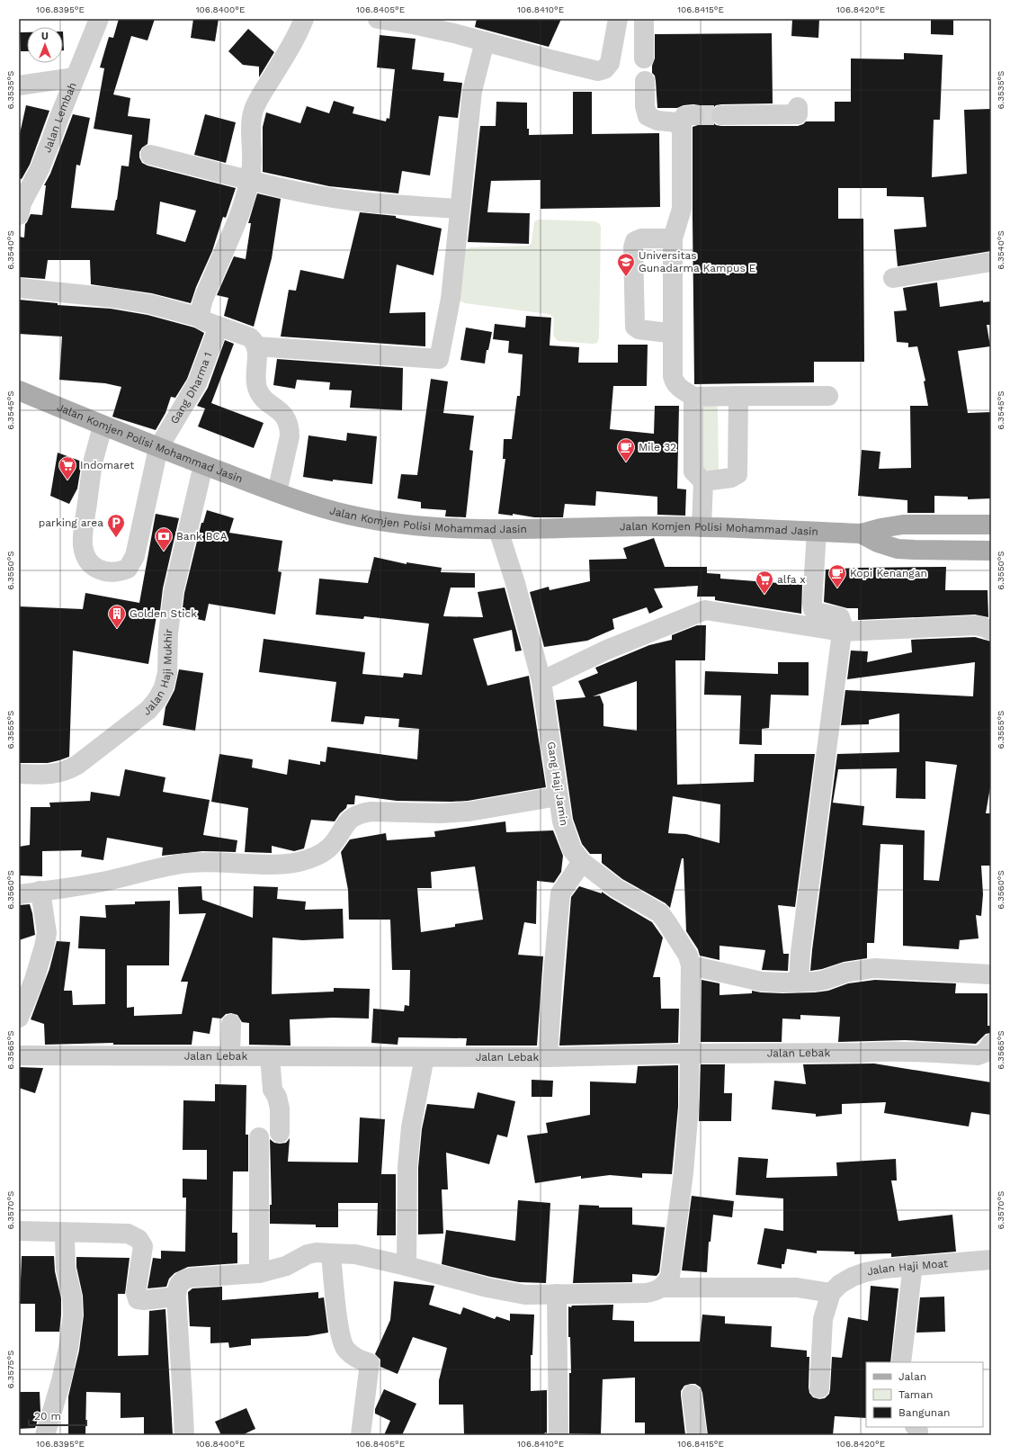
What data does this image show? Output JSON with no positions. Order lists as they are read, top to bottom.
{
  "streets": {
    "main road": ["Jalan Komjen Polisi Mohammad Jasin"],
    "street": [
      "Jalan Lembah",
      "Gang Dharma 1",
      "Jalan Haji Mukhir",
      "Gang Haji Jamin",
      "Jalan Lebak",
      "Jalan Haji Moat"
    ]
  },
  "crossings": [
    ["Gang Dharma 1", "Jalan Komjen Polisi Mohammad Jasin"],
    ["Jalan Komjen Polisi Mohammad Jasin", "Jalan Haji Mukhir"],
    ["Jalan Komjen Polisi Mohammad Jasin", "Gang Haji Jamin"],
    ["Gang Haji Jamin", "Jalan Lebak"]
  ],
  "places": {
    "school or university": ["Universitas Gunadarma Kampus E"],
    "cafe": ["Mile 32", "Kopi Kenangan"],
    "supermarket": ["Indomaret", "alfa x"],
    "parking": ["parking area"],
    "bank": ["Bank BCA"],
    "building": ["Golden Stick"]
  },
  "legend": ["Jalan", "Taman", "Bangunan"],
  "scale_bar": "20 m",
  "north": "top",
  "coordinates": [
    "106.8395°E",
    "106.8400°E",
    "106.8405°E",
    "106.8410°E",
    "106.8415°E",
    "106.8420°E",
    "6.3535°S",
    "6.3540°S",
    "6.3545°S",
    "6.3550°S",
    "6.3555°S",
    "6.3560°S",
    "6.3565°S",
    "6.3570°S",
    "6.3575°S"
  ]
}
